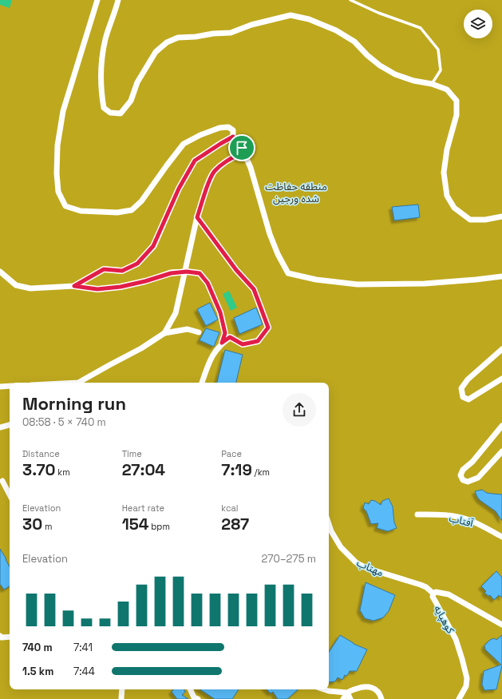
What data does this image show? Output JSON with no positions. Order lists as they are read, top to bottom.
{
  "streets": {
    "street": ["آفتاب", "مهتاب", "کوهپایه"]
  },
  "crossings": [
    ["مهتاب", "کوهپایه"]
  ],
  "parks": ["منطقه حفاظت شده ورجین"],
  "page": {
    "heading": ["Morning run", "08:58 · 5 × 740 m"],
    "stats": [
      ["Distance", "3.70 km"],
      ["Time", "27:04"],
      ["Pace", "7:19 /km"],
      ["Elevation", "30 m"],
      ["Heart rate", "154 bpm"],
      ["kcal", "287"]
    ],
    "chart": ["Elevation", "270–275 m"],
    "list": [
      {
        "name": "740 m",
        "note": "7:41"
      },
      {
        "name": "1.5 km",
        "note": "7:44"
      }
    ]
  }
}
